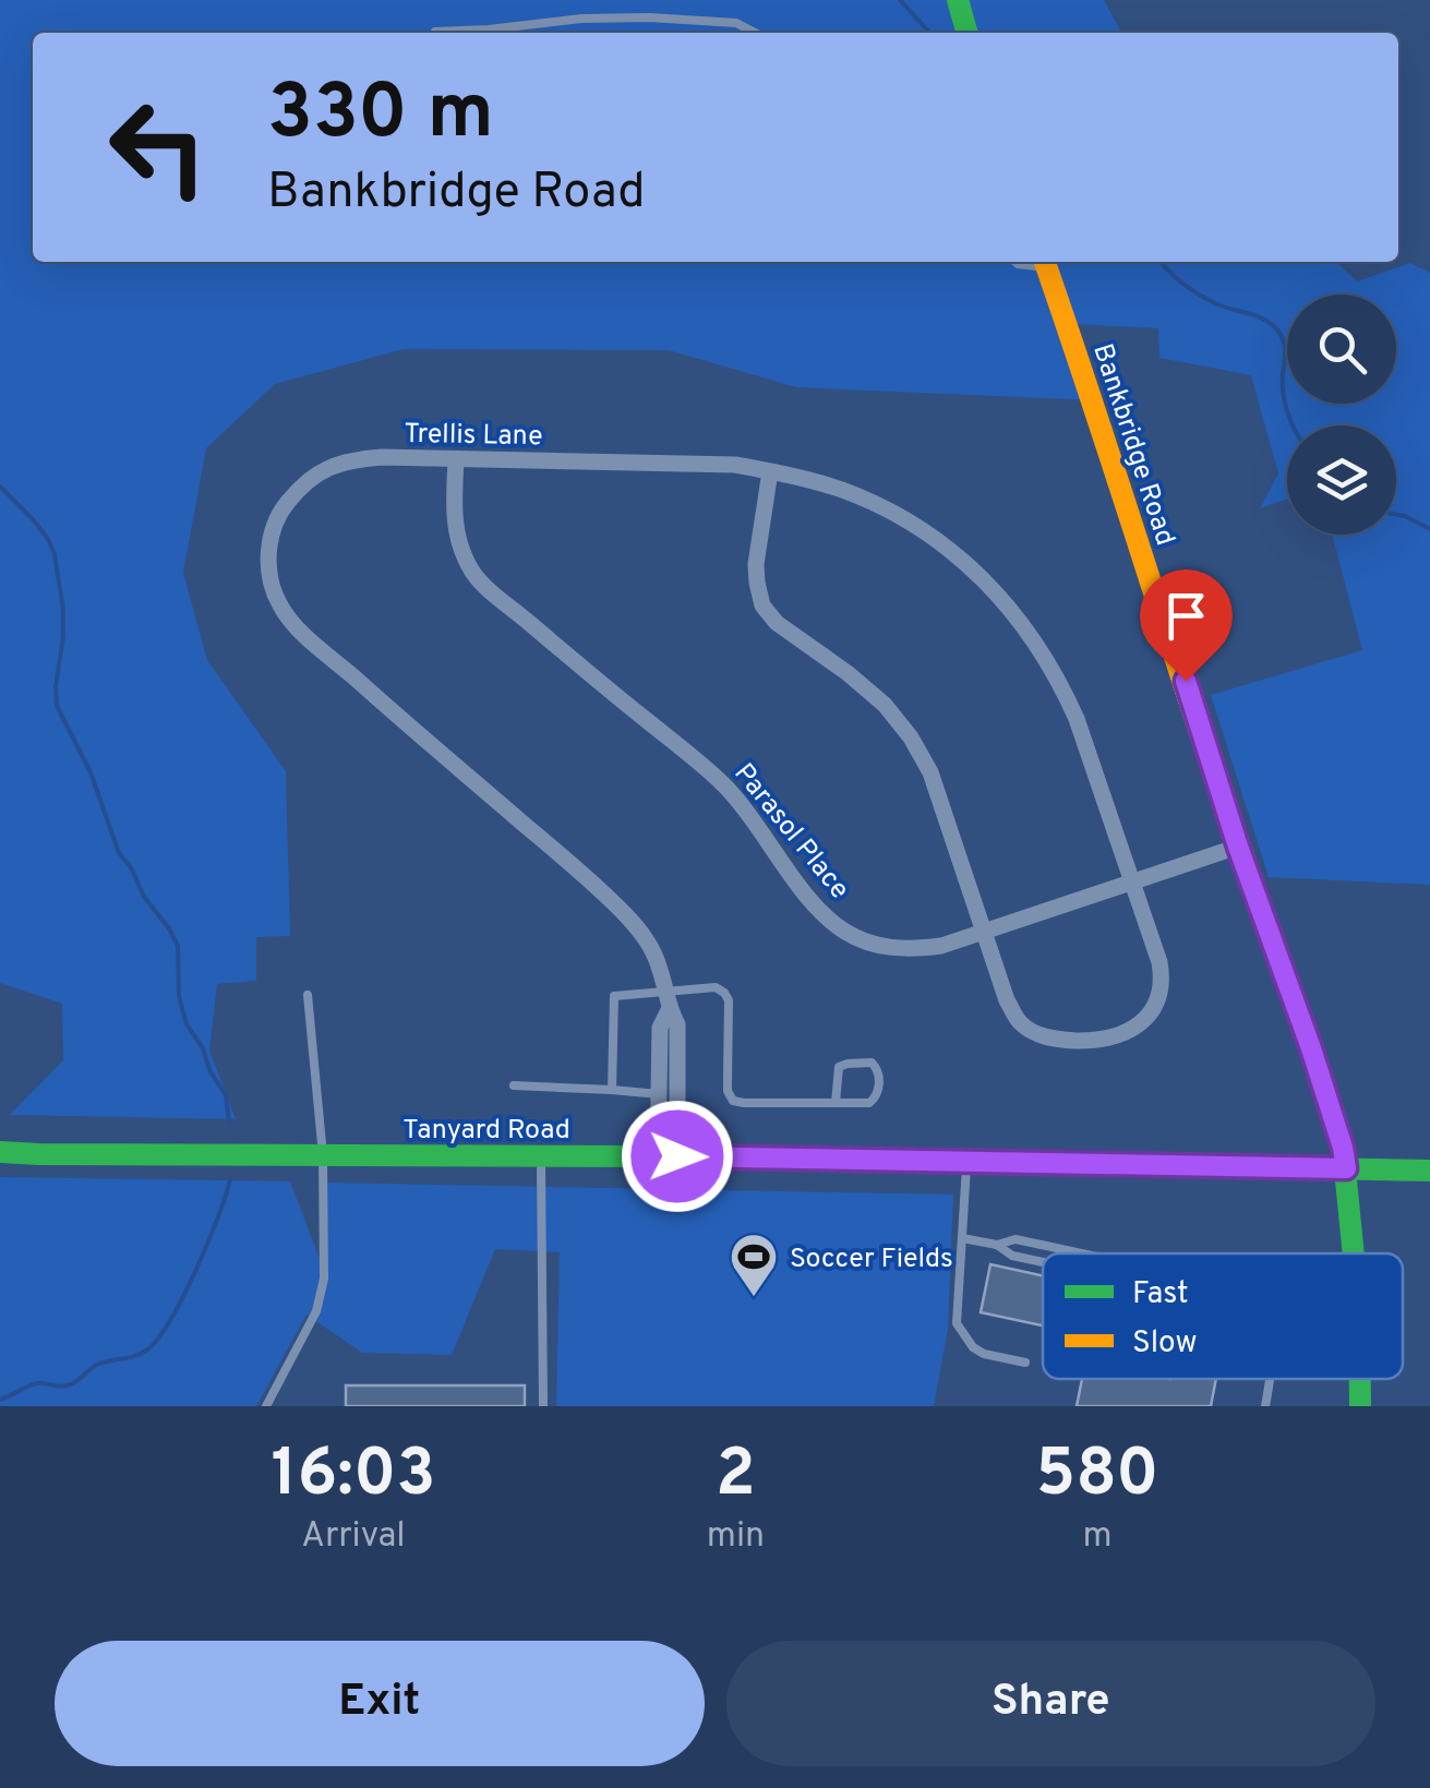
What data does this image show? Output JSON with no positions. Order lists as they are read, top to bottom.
{
  "streets": {
    "street": [
      "Trellis Lane",
      "Bankbridge Road",
      "Parasol Place",
      "Tanyard Road"
    ]
  },
  "crossings": [
    ["Trellis Lane", "Parasol Place"],
    ["Trellis Lane", "Tanyard Road"],
    ["Bankbridge Road", "Parasol Place"],
    ["Bankbridge Road", "Tanyard Road"]
  ],
  "places": {
    "sports": ["Soccer Fields"]
  },
  "legend": ["Fast", "Slow"],
  "page": {
    "turn": ["330 m", "Bankbridge Road"],
    "eta": [
      "16:03",
      "Arrival",
      "2",
      "min",
      "580",
      "m"
    ],
    "buttons": ["Exit", "Share"]
  }
}
